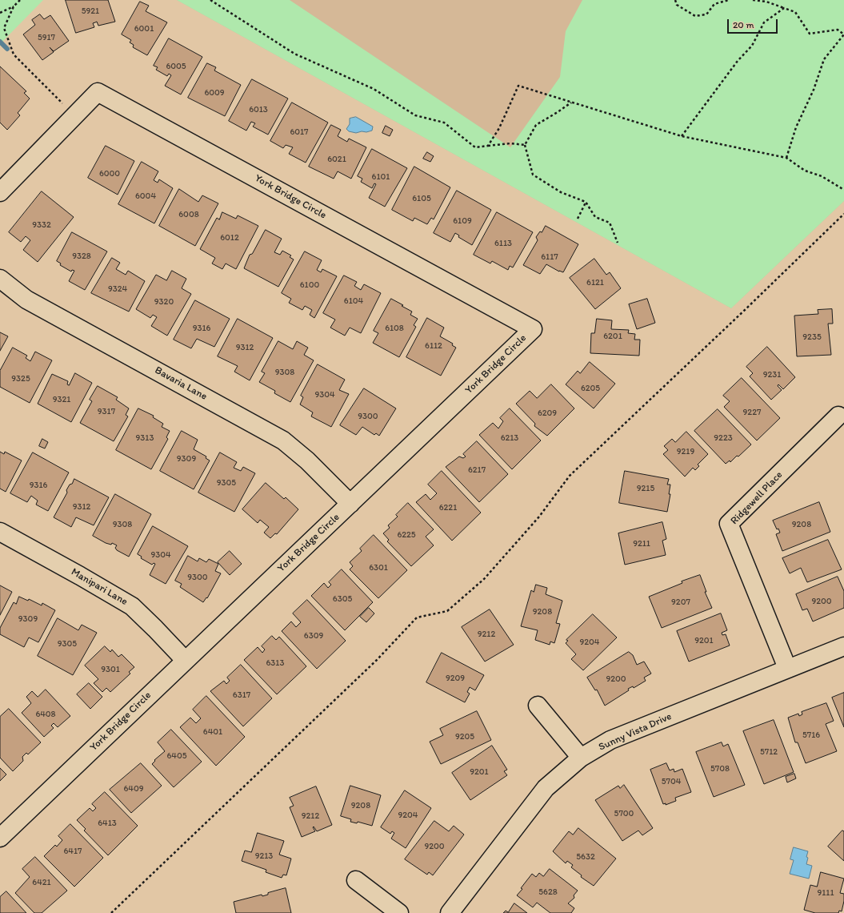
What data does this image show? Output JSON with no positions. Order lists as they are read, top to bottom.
{
  "streets": {
    "street": [
      "York Bridge Circle",
      "Bavaria Lane",
      "Ridgewell Place",
      "Manipari Lane",
      "Sunny Vista Drive"
    ]
  },
  "crossings": [
    ["York Bridge Circle", "Bavaria Lane"],
    ["York Bridge Circle", "Manipari Lane"],
    ["Ridgewell Place", "Sunny Vista Drive"]
  ],
  "house_numbers": [
    "5921",
    "6001",
    "5917",
    "6005",
    "6009",
    "6013",
    "6017",
    "6021",
    "6000",
    "6101",
    "6004",
    "6105",
    "6008",
    "6109",
    "9332",
    "6012",
    "6113",
    "9328",
    "6117",
    "6121",
    "6100",
    "9324",
    "6104",
    "9320",
    "9316",
    "6108",
    "6201",
    "9235",
    "6112",
    "9312",
    "9308",
    "9231",
    "9325",
    "6205",
    "9304",
    "9321",
    "9317",
    "9227",
    "6209",
    "9300",
    "9313",
    "6213",
    "9223",
    "9219",
    "9309",
    "6217",
    "9305",
    "9316",
    "9215",
    "9312",
    "6221",
    "9308",
    "9208",
    "6225",
    "9211",
    "9304",
    "6301",
    "9300",
    "6305",
    "9200",
    "9207",
    "9208",
    "9309",
    "9212",
    "6309",
    "9201",
    "9204",
    "9305",
    "6313",
    "9301",
    "9209",
    "9200",
    "6317",
    "6408",
    "6401",
    "5716",
    "9205",
    "5712",
    "6405",
    "5708",
    "9201",
    "5704",
    "6409",
    "9208",
    "5700",
    "9204",
    "9212",
    "6413",
    "9200",
    "6417",
    "9213",
    "5632",
    "6421",
    "5628",
    "9111"
  ],
  "scale_bar": "20 m"
}
